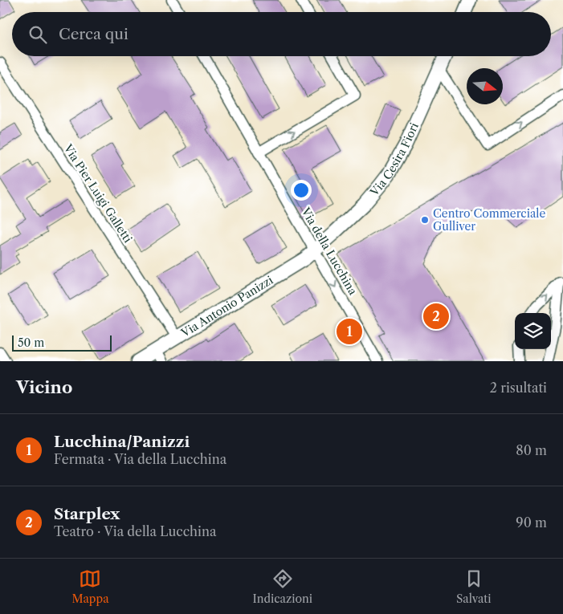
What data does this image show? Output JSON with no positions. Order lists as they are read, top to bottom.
{
  "streets": {
    "street": [
      "Via Cesira Fiori",
      "Via Pier Luigi Galletti",
      "Via della Lucchina",
      "Via Antonio Panizzi"
    ]
  },
  "crossings": [
    ["Via Cesira Fiori", "Via della Lucchina"],
    ["Via Cesira Fiori", "Via Antonio Panizzi"],
    ["Via Pier Luigi Galletti", "Via Antonio Panizzi"],
    ["Via della Lucchina", "Via Antonio Panizzi"]
  ],
  "one_way": ["Via della Lucchina"],
  "places": ["Centro Commerciale Gulliver"],
  "scale_bar": "50 m",
  "north": "right",
  "page": {
    "search": "Cerca qui",
    "pins": ["2", "1"],
    "scale": "50 m",
    "heading": ["Vicino", "2 risultati"],
    "list": [
      {
        "mark": "1",
        "name": "Lucchina/Panizzi",
        "note": "Fermata · Via della Lucchina",
        "value": "80 m"
      },
      {
        "mark": "2",
        "name": "Starplex",
        "note": "Teatro · Via della Lucchina",
        "value": "90 m"
      }
    ],
    "nav": ["Mappa", "Indicazioni", "Salvati"]
  }
}
